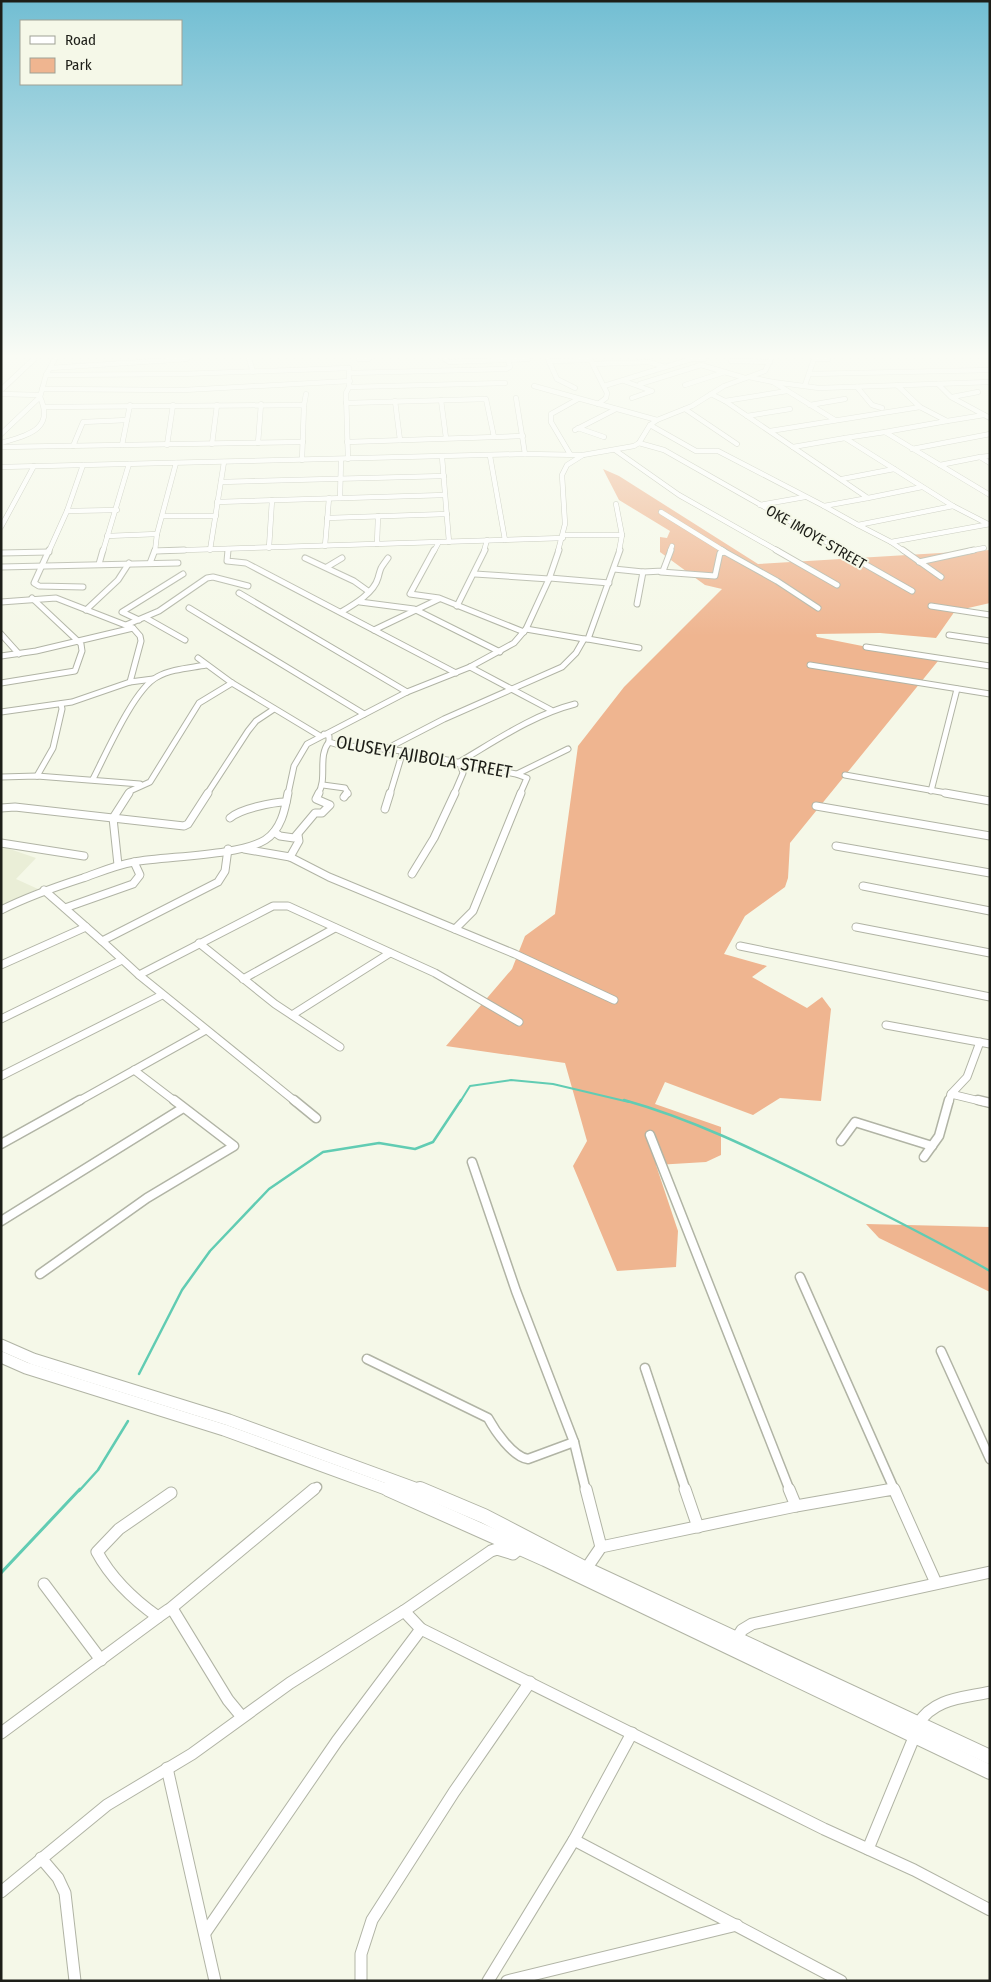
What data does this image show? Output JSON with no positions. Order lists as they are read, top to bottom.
{
  "streets": {
    "street": ["OKE IMOYE STREET", "OLUSEYI AJIBOLA STREET"]
  },
  "legend": ["Road", "Park"]
}
